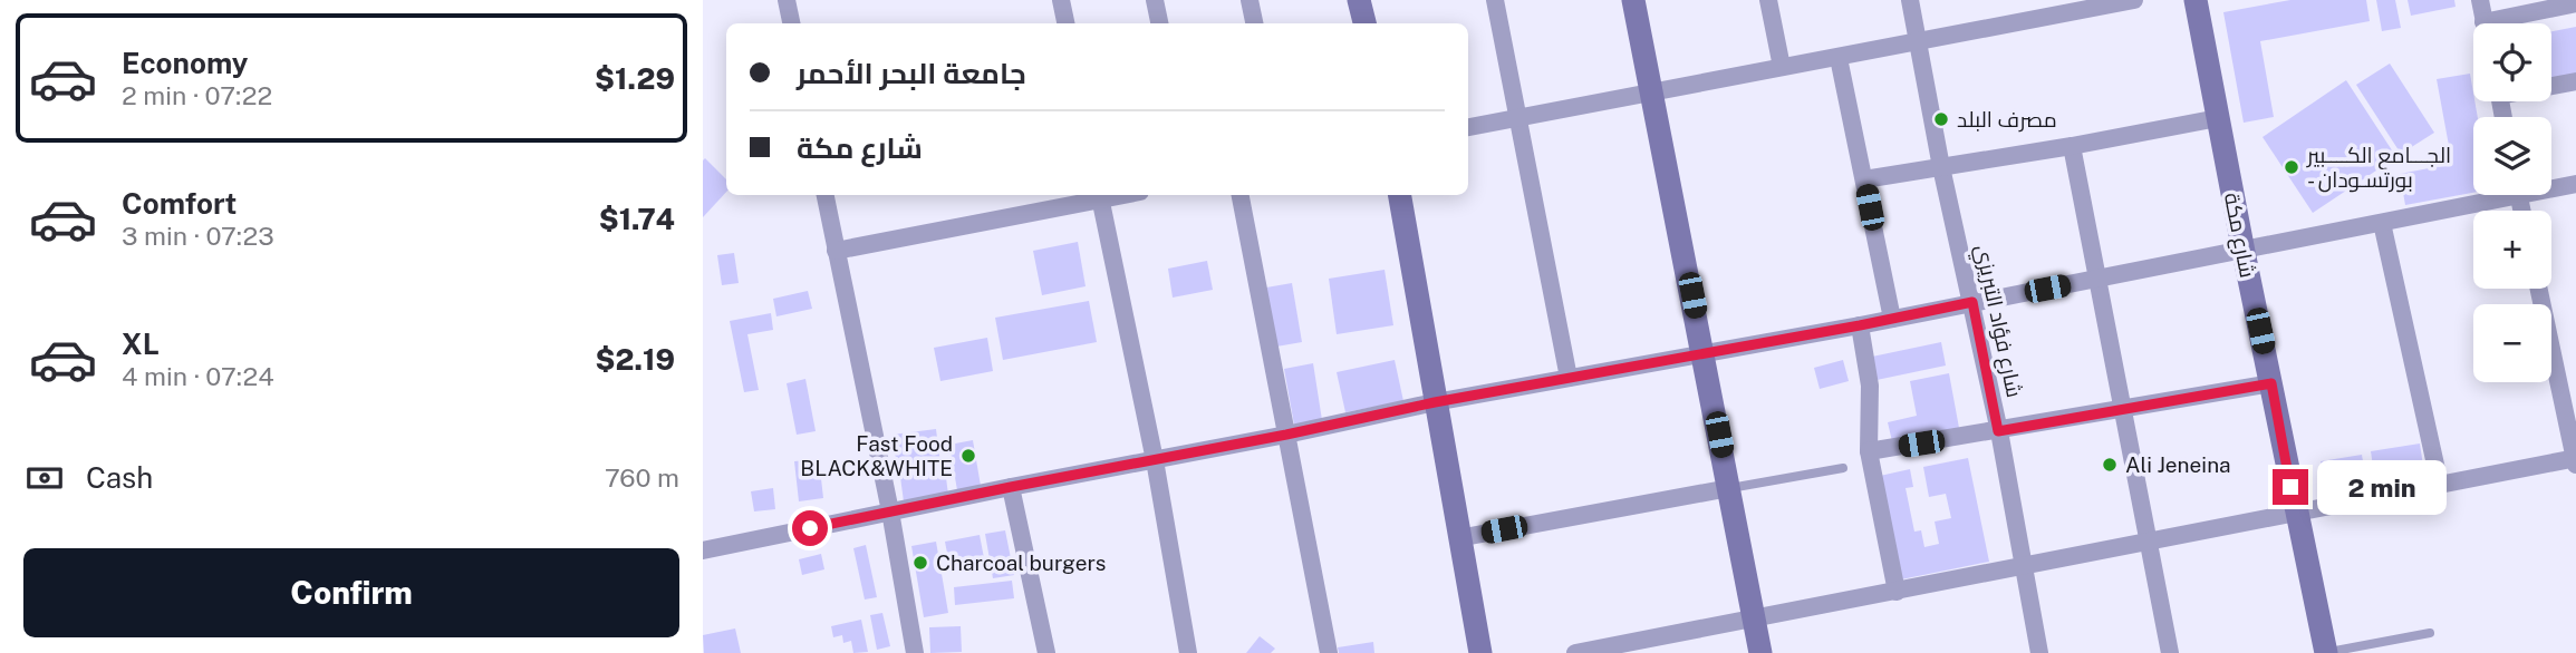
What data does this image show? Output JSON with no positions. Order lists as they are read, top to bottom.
{
  "streets": {
    "street": ["شارع مكة", "شارع فؤاد التبريزي"]
  },
  "places": [
    "مصرف البلد",
    "الجـــامع الكــــبير - بورتسـودان",
    "Fast Food BLACK&WHITE",
    "Ali Jeneina",
    "Charcoal burgers"
  ],
  "page": {
    "list": [
      {
        "name": "Economy",
        "note": "2 min · 07:22",
        "value": "$1.29"
      },
      {
        "name": "Comfort",
        "note": "3 min · 07:23",
        "value": "$1.74"
      },
      {
        "name": "XL",
        "note": "4 min · 07:24",
        "value": "$2.19"
      }
    ],
    "map_buttons": ["+", "−"],
    "banner": ["جامعة البحر الأحمر", "شارع مكة"],
    "pay": ["Cash", "760 m"],
    "bubble": "2 min",
    "buttons": "Confirm"
  }
}
